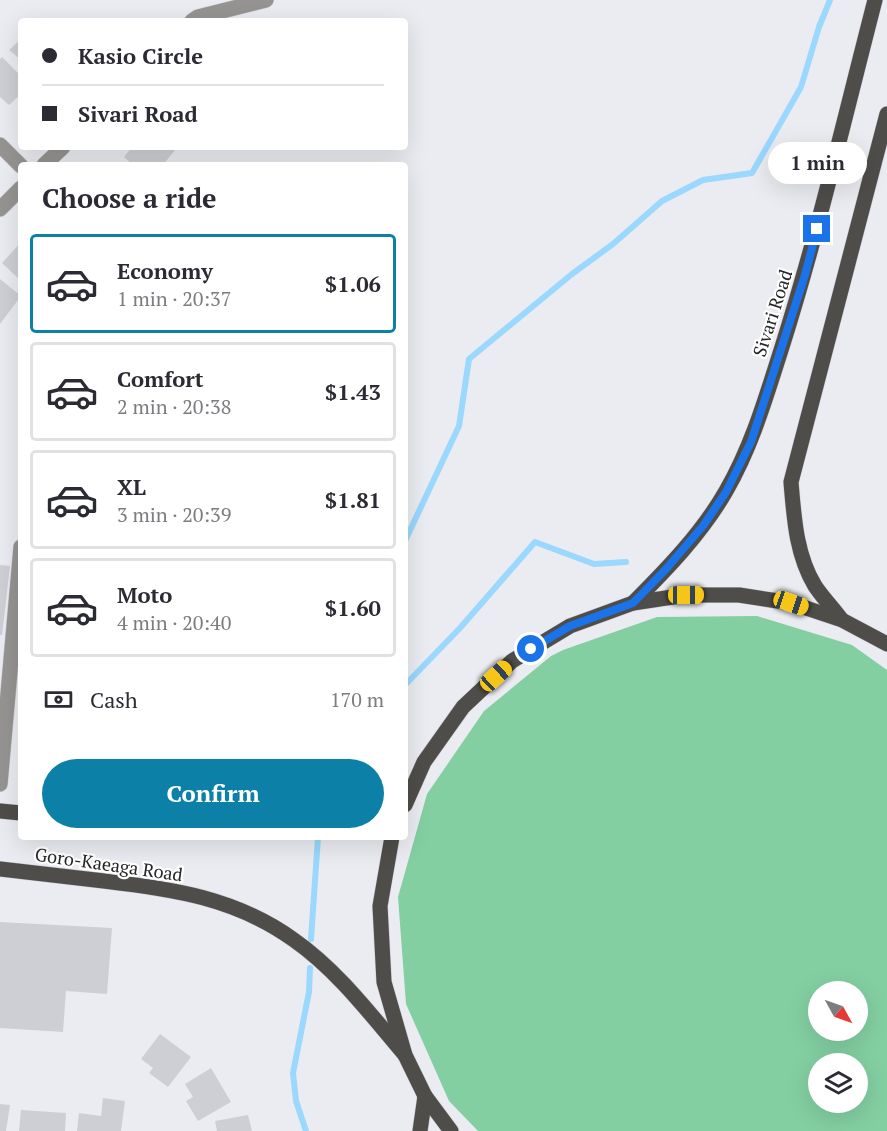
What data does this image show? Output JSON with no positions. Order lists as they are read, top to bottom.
{
  "streets": {
    "main road": ["Sivari Road", "Goro-Kaeaga Road"]
  },
  "north": "bottom right",
  "page": {
    "banner": ["Kasio Circle", "Sivari Road"],
    "bubble": "1 min",
    "heading": "Choose a ride",
    "list": [
      {
        "name": "Economy",
        "note": "1 min · 20:37",
        "value": "$1.06"
      },
      {
        "name": "Comfort",
        "note": "2 min · 20:38",
        "value": "$1.43"
      },
      {
        "name": "XL",
        "note": "3 min · 20:39",
        "value": "$1.81"
      },
      {
        "name": "Moto",
        "note": "4 min · 20:40",
        "value": "$1.60"
      }
    ],
    "pay": ["Cash", "170 m"],
    "buttons": "Confirm"
  }
}
